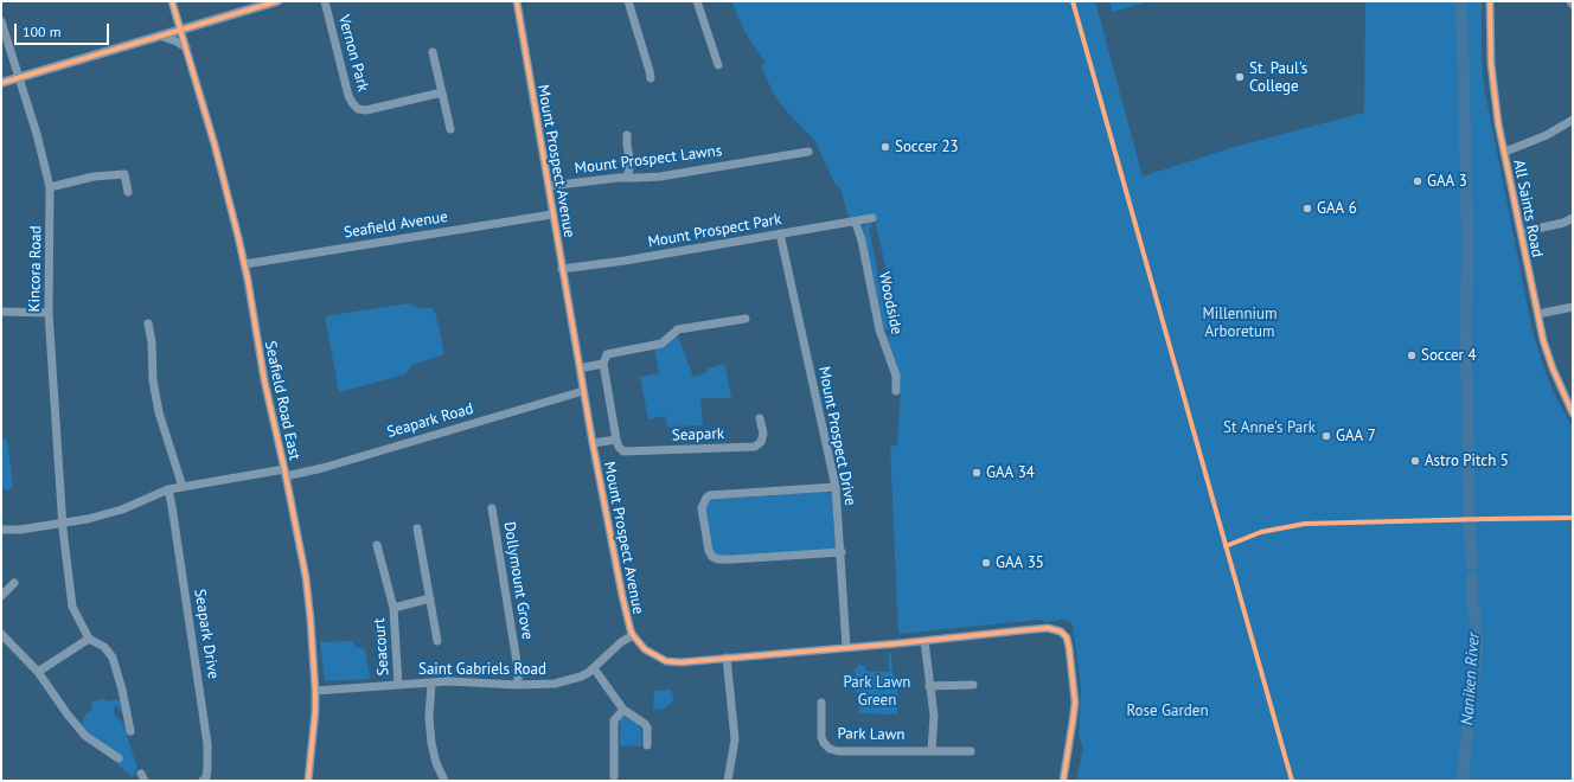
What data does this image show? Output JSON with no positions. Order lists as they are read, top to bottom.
{
  "streets": {
    "street": [
      "Vernon Park",
      "Mount Prospect Lawns",
      "Mount Prospect Avenue",
      "All Saints Road",
      "Seafield Avenue",
      "Mount Prospect Park",
      "Kincora Road",
      "Woodside",
      "Seafield Road East",
      "Seapark Road",
      "Seapark",
      "Mount Prospect Drive",
      "Dollymount Grove",
      "Seapark Drive",
      "Seacourt",
      "Saint Gabriels Road",
      "Park Lawn"
    ]
  },
  "crossings": [
    ["Mount Prospect Lawns", "Mount Prospect Avenue"],
    ["Mount Prospect Avenue", "Seafield Avenue"],
    ["Mount Prospect Avenue", "Mount Prospect Park"],
    ["Mount Prospect Avenue", "Seapark Road"],
    ["Mount Prospect Avenue", "Mount Prospect Drive"],
    ["Mount Prospect Avenue", "Saint Gabriels Road"],
    ["Seafield Avenue", "Seafield Road East"],
    ["Mount Prospect Park", "Woodside"],
    ["Mount Prospect Park", "Mount Prospect Drive"],
    ["Kincora Road", "Seapark Road"],
    ["Seafield Road East", "Seapark Road"],
    ["Seafield Road East", "Saint Gabriels Road"],
    ["Seapark Road", "Seapark Drive"],
    ["Dollymount Grove", "Saint Gabriels Road"],
    ["Seacourt", "Saint Gabriels Road"]
  ],
  "water": ["Naniken River"],
  "parks": [
    "Millennium Arboretum",
    "St Anne's Park",
    "Park Lawn Green",
    "Rose Garden"
  ],
  "places": [
    "St. Paul's College",
    "Soccer 23",
    "GAA 3",
    "GAA 6",
    "Soccer 4",
    "GAA 7",
    "Astro Pitch 5",
    "GAA 34",
    "GAA 35"
  ],
  "scale_bar": "100 m"
}
